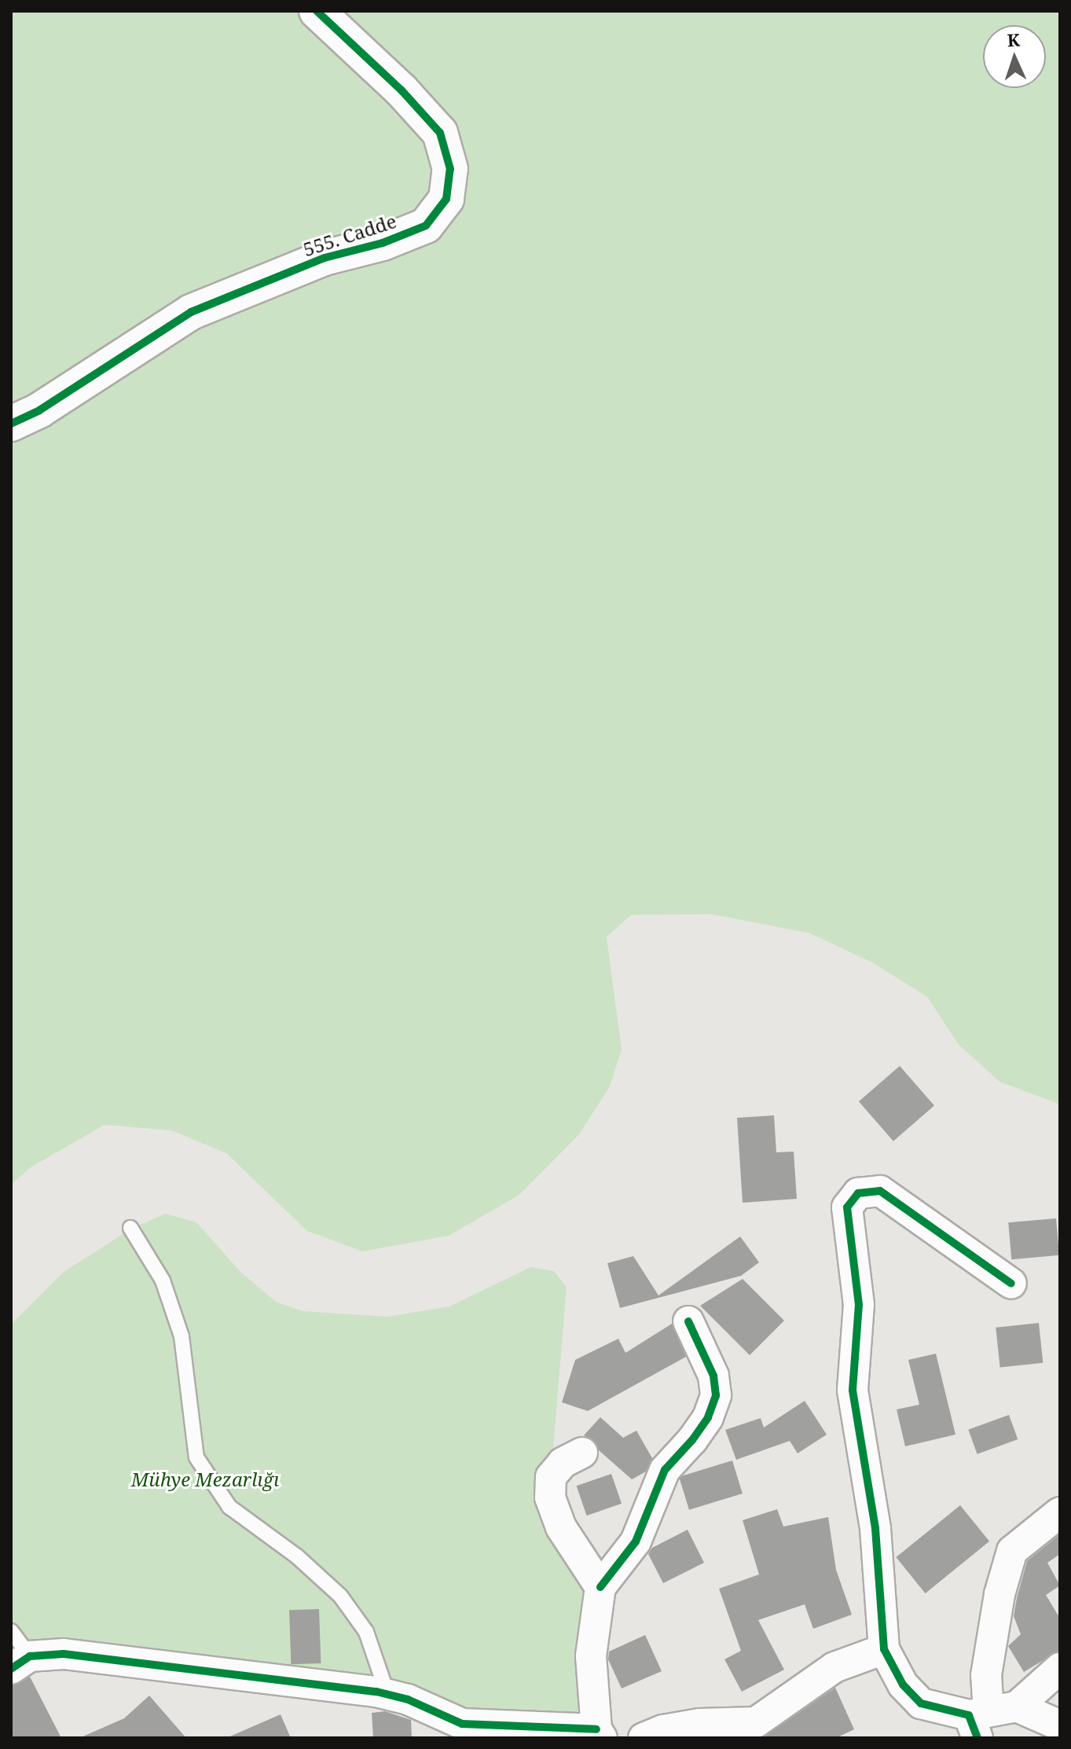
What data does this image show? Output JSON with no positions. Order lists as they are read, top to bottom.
{
  "streets": {
    "street": ["555. Cadde"]
  },
  "parks": ["Mühye Mezarlığı"],
  "north": "top"
}
